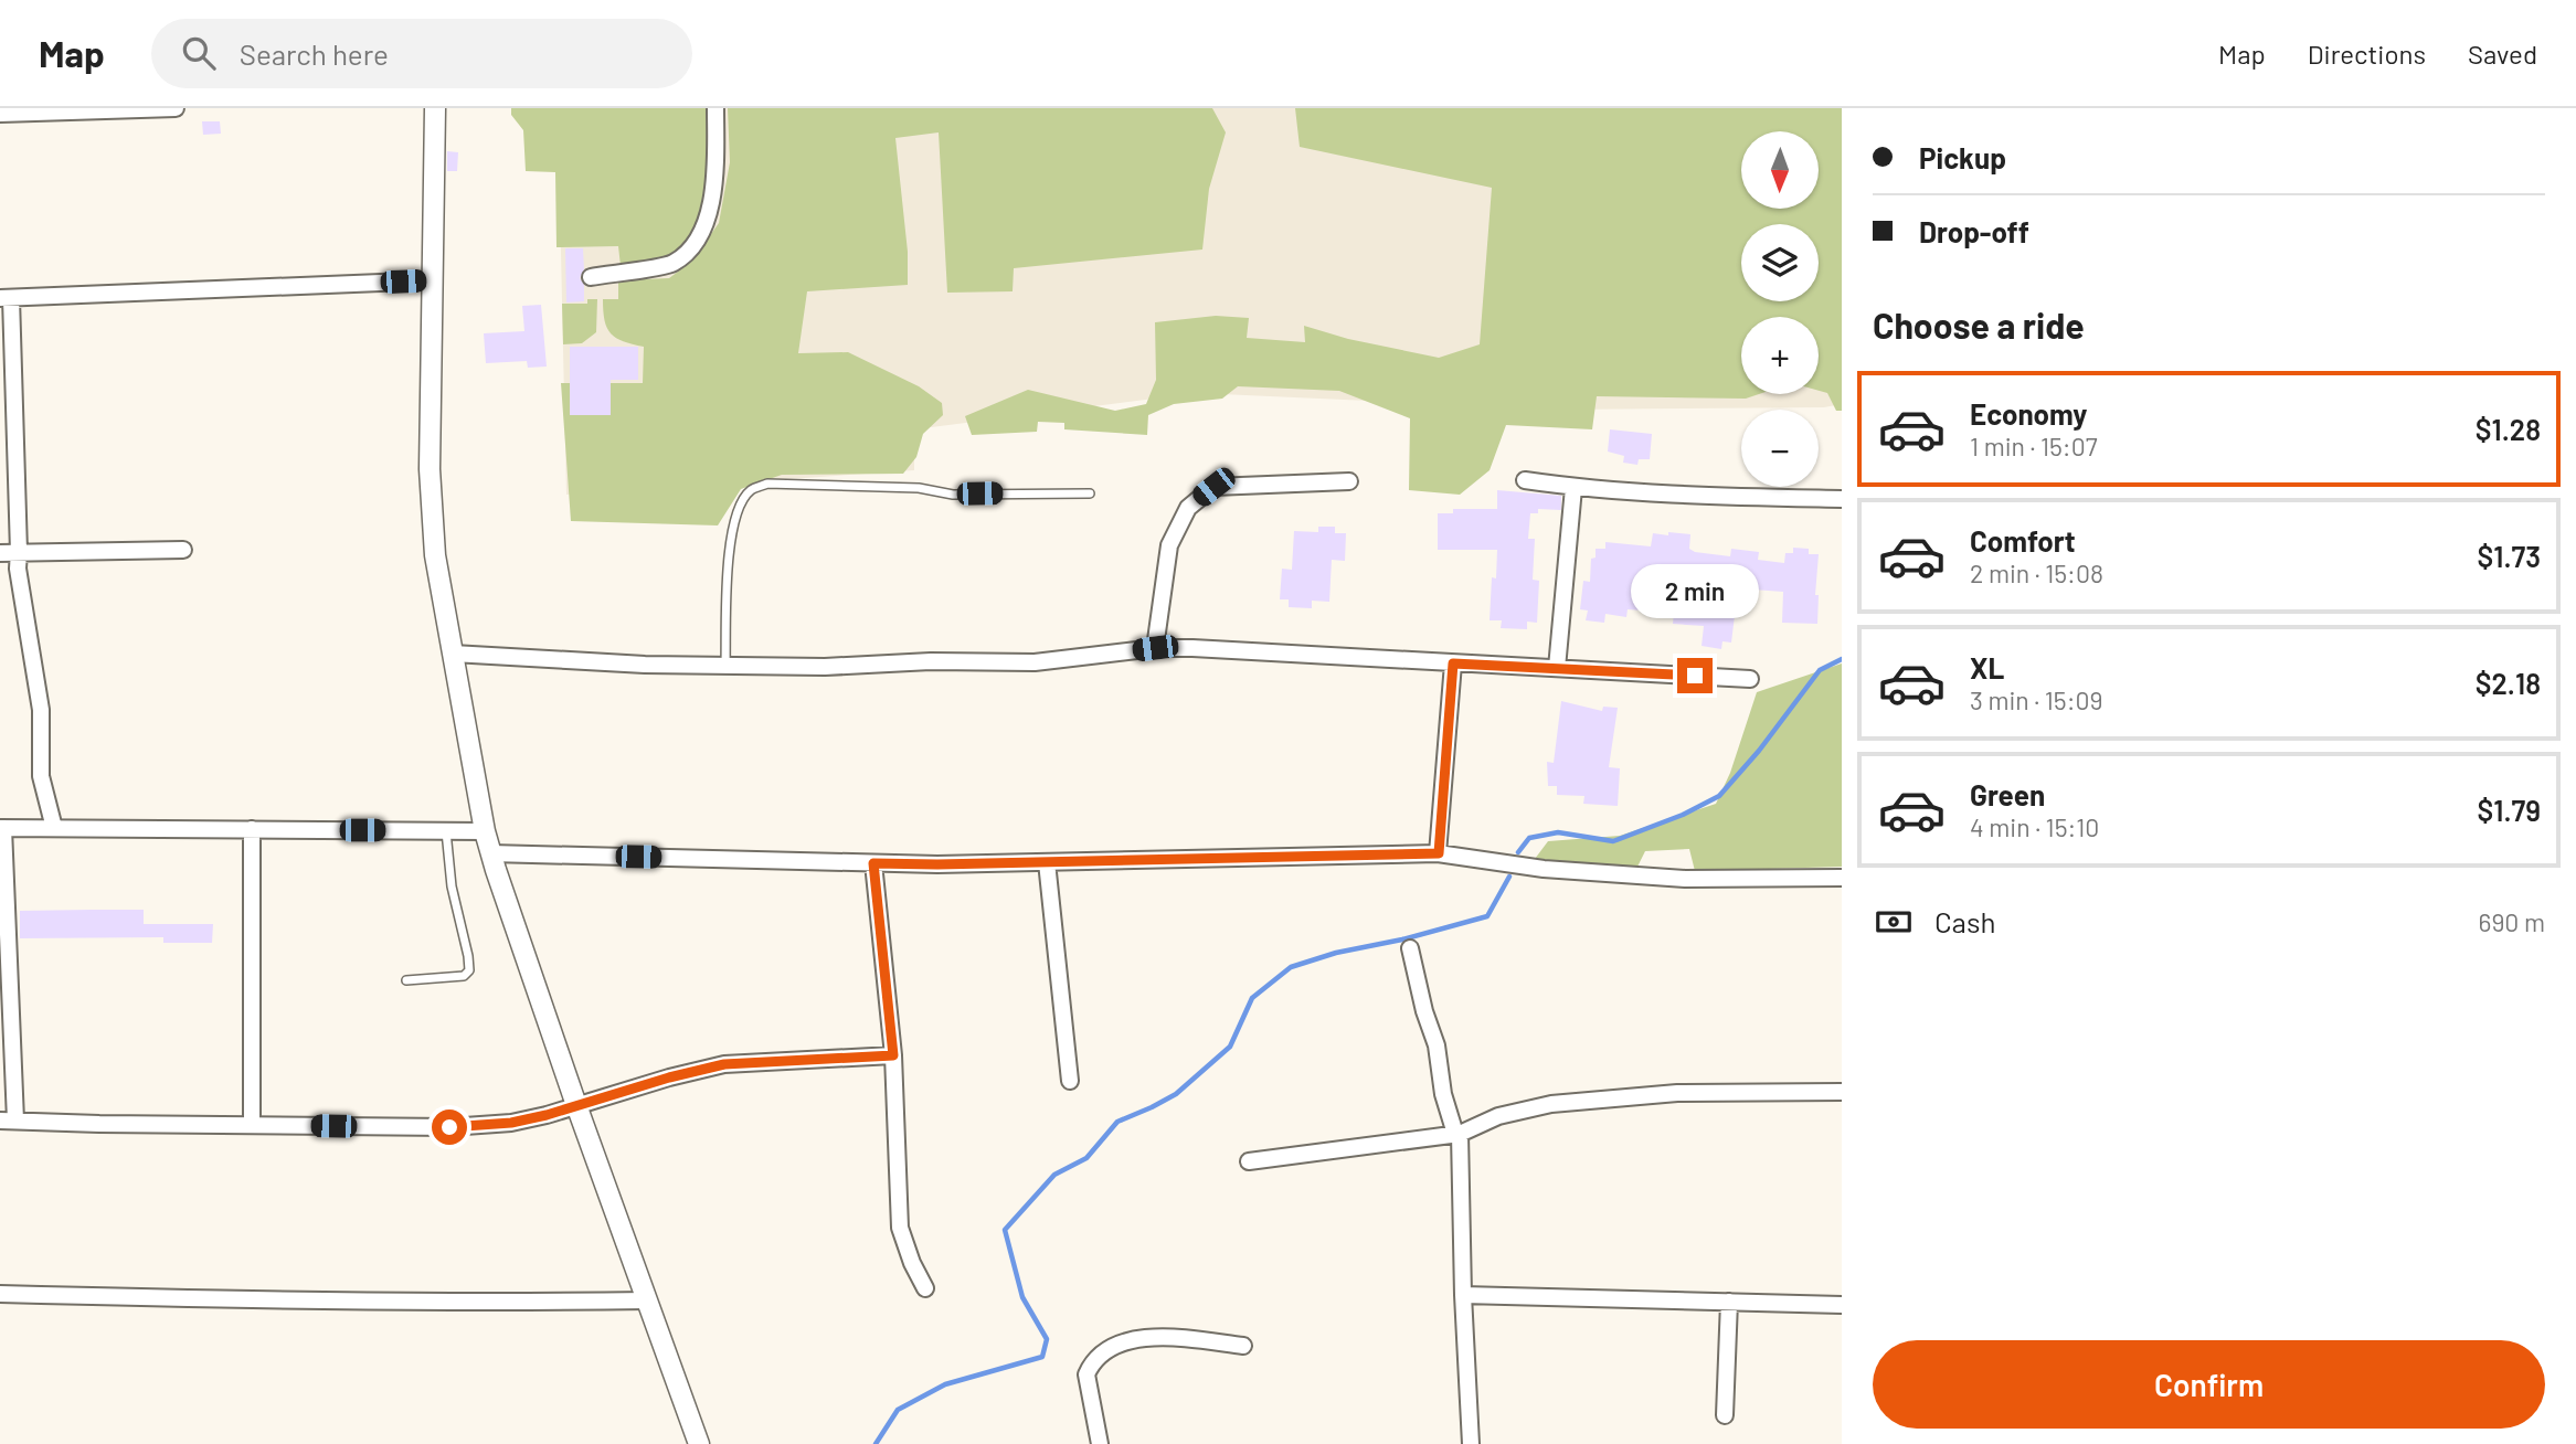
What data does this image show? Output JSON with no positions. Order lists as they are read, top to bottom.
{
  "north": "bottom",
  "page": {
    "header": "Map",
    "search": "Search here",
    "nav": ["Map", "Directions", "Saved"],
    "banner": ["Pickup", "Drop-off"],
    "map_buttons": ["+", "−"],
    "heading": "Choose a ride",
    "list": [
      {
        "name": "Economy",
        "note": "1 min · 15:07",
        "value": "$1.28"
      },
      {
        "name": "Comfort",
        "note": "2 min · 15:08",
        "value": "$1.73"
      },
      {
        "name": "XL",
        "note": "3 min · 15:09",
        "value": "$2.18"
      },
      {
        "name": "Green",
        "note": "4 min · 15:10",
        "value": "$1.79"
      }
    ],
    "bubble": "2 min",
    "pay": ["Cash", "690 m"],
    "buttons": "Confirm"
  }
}
